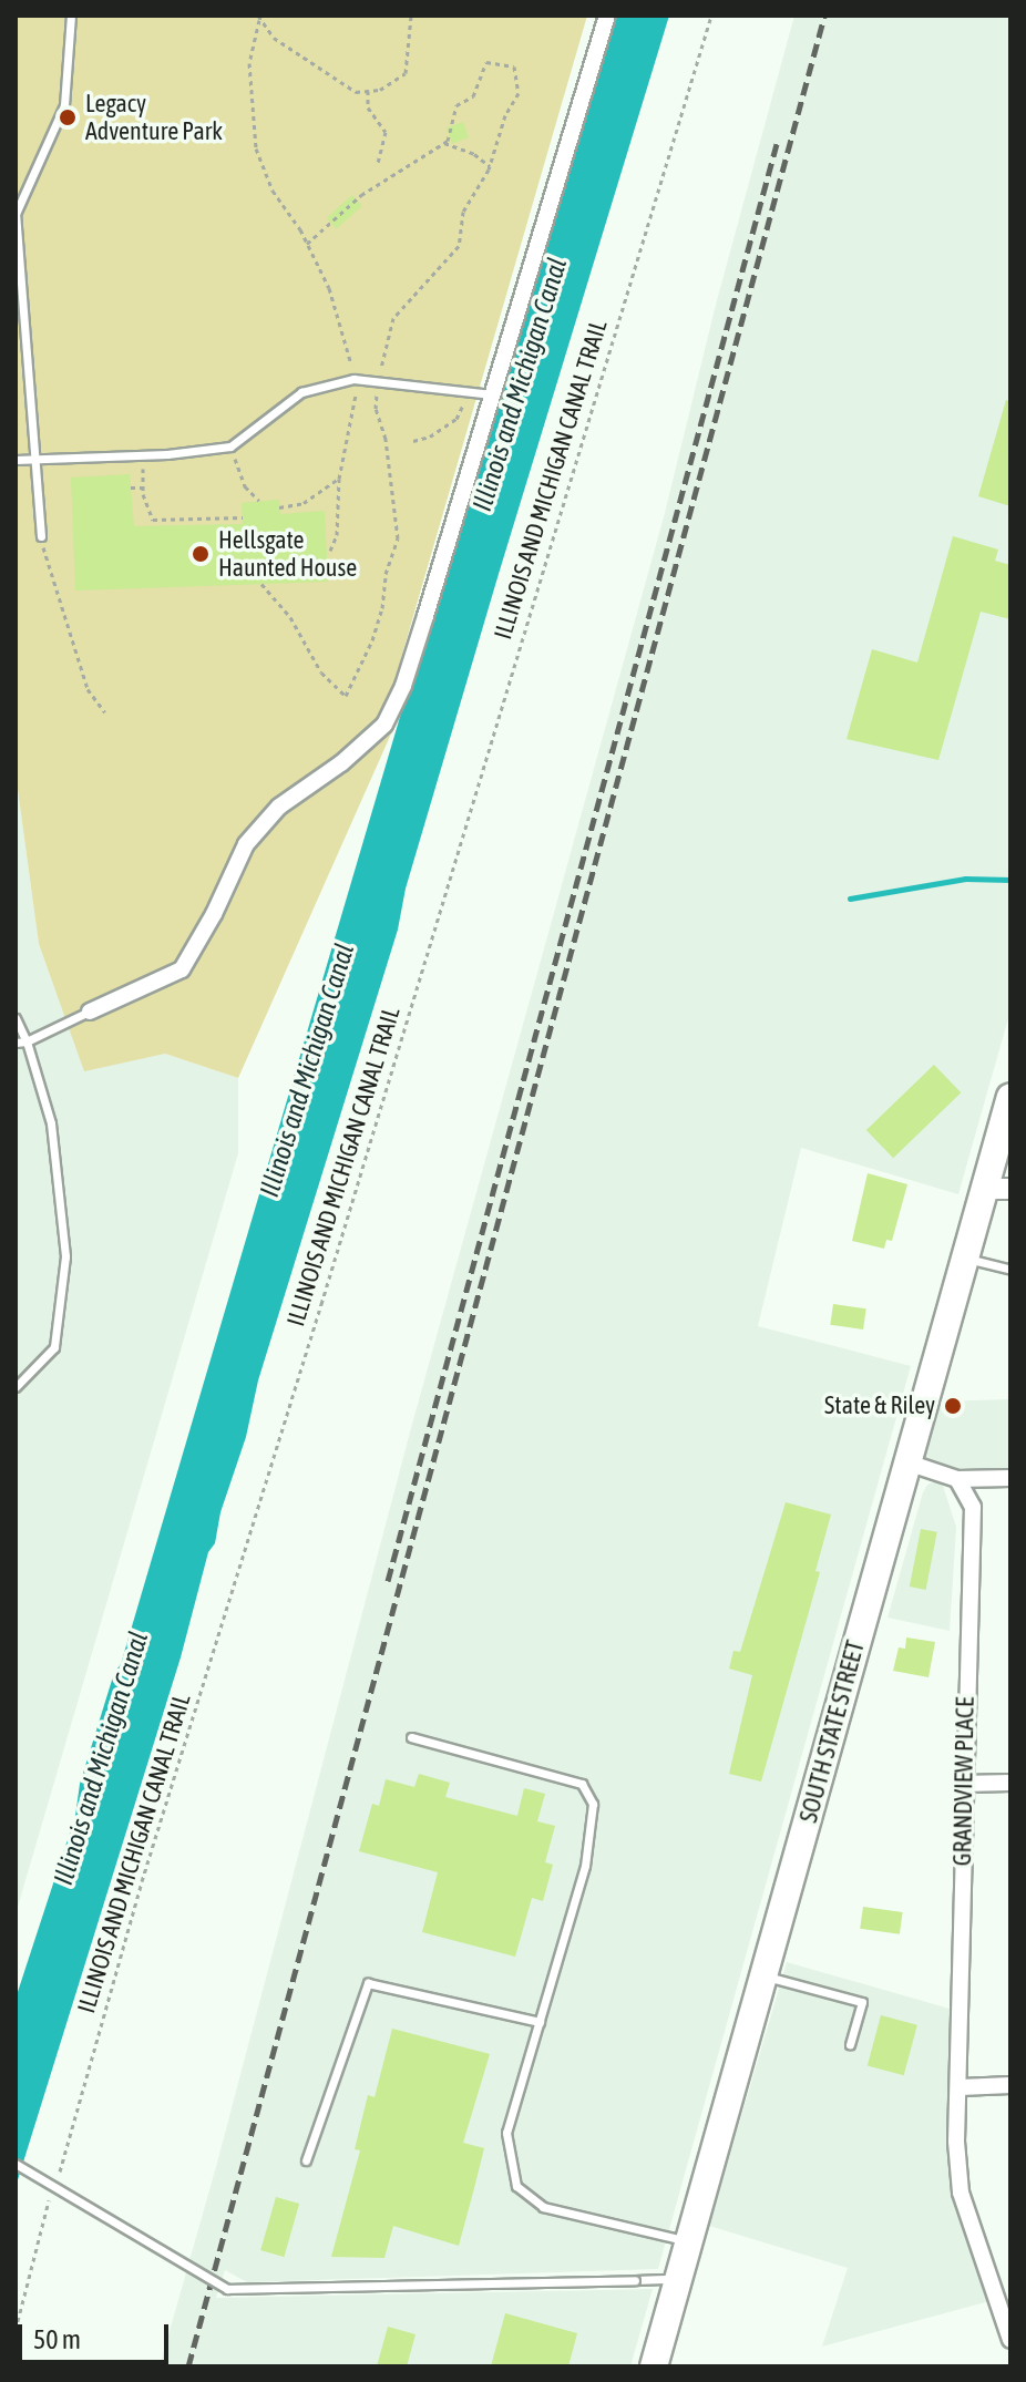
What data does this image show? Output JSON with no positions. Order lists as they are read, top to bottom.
{
  "streets": {
    "main road": ["SOUTH STATE STREET"],
    "street": ["GRANDVIEW PLACE"],
    "path": ["ILLINOIS AND MICHIGAN CANAL TRAIL"]
  },
  "water": ["Illinois and Michigan Canal"],
  "places": ["Legacy Adventure Park", "Hellsgate Haunted House", "State & Riley"],
  "scale_bar": "50 m"
}
